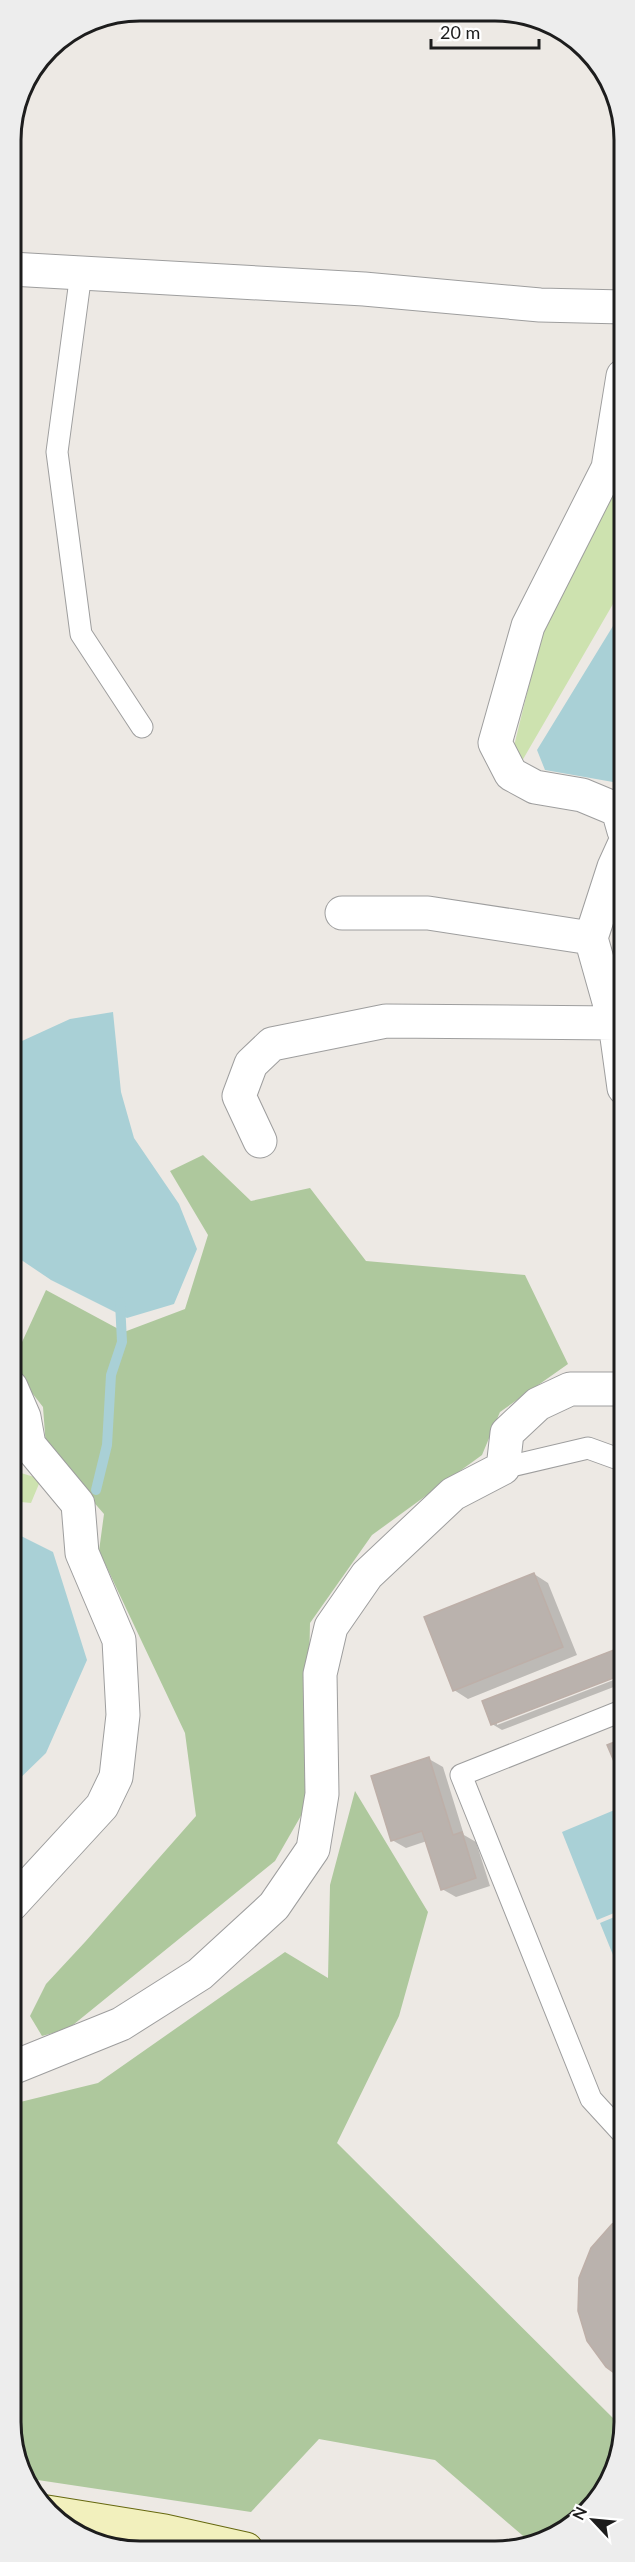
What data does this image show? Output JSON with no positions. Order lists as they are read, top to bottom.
{
  "scale_bar": "20 m",
  "north": "top left"
}
